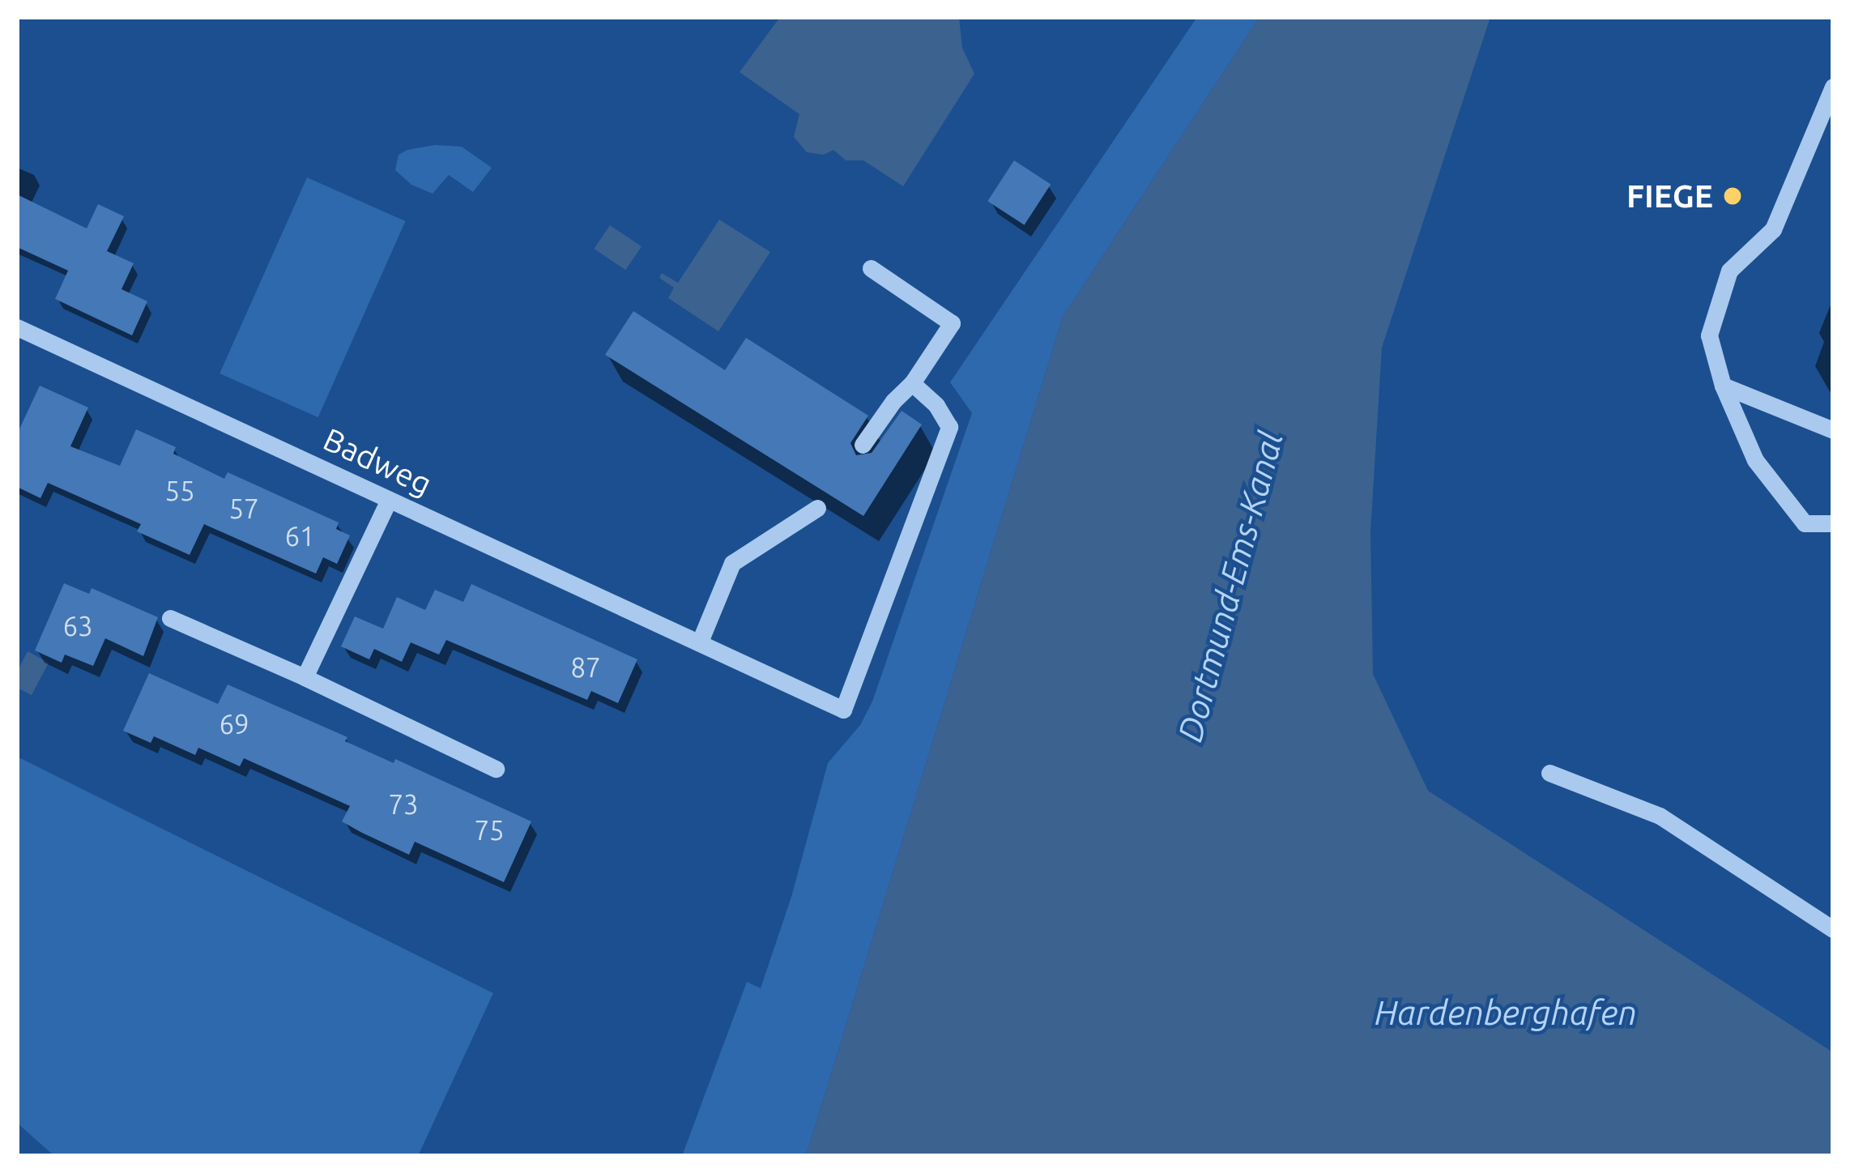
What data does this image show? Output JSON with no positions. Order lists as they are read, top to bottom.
{
  "streets": {
    "street": ["Badweg"]
  },
  "water": ["Dortmund-Ems-Kanal", "Hardenberghafen"],
  "places": ["FIEGE"],
  "house_numbers": [
    "55",
    "57",
    "61",
    "63",
    "87",
    "69",
    "73",
    "75"
  ]
}
